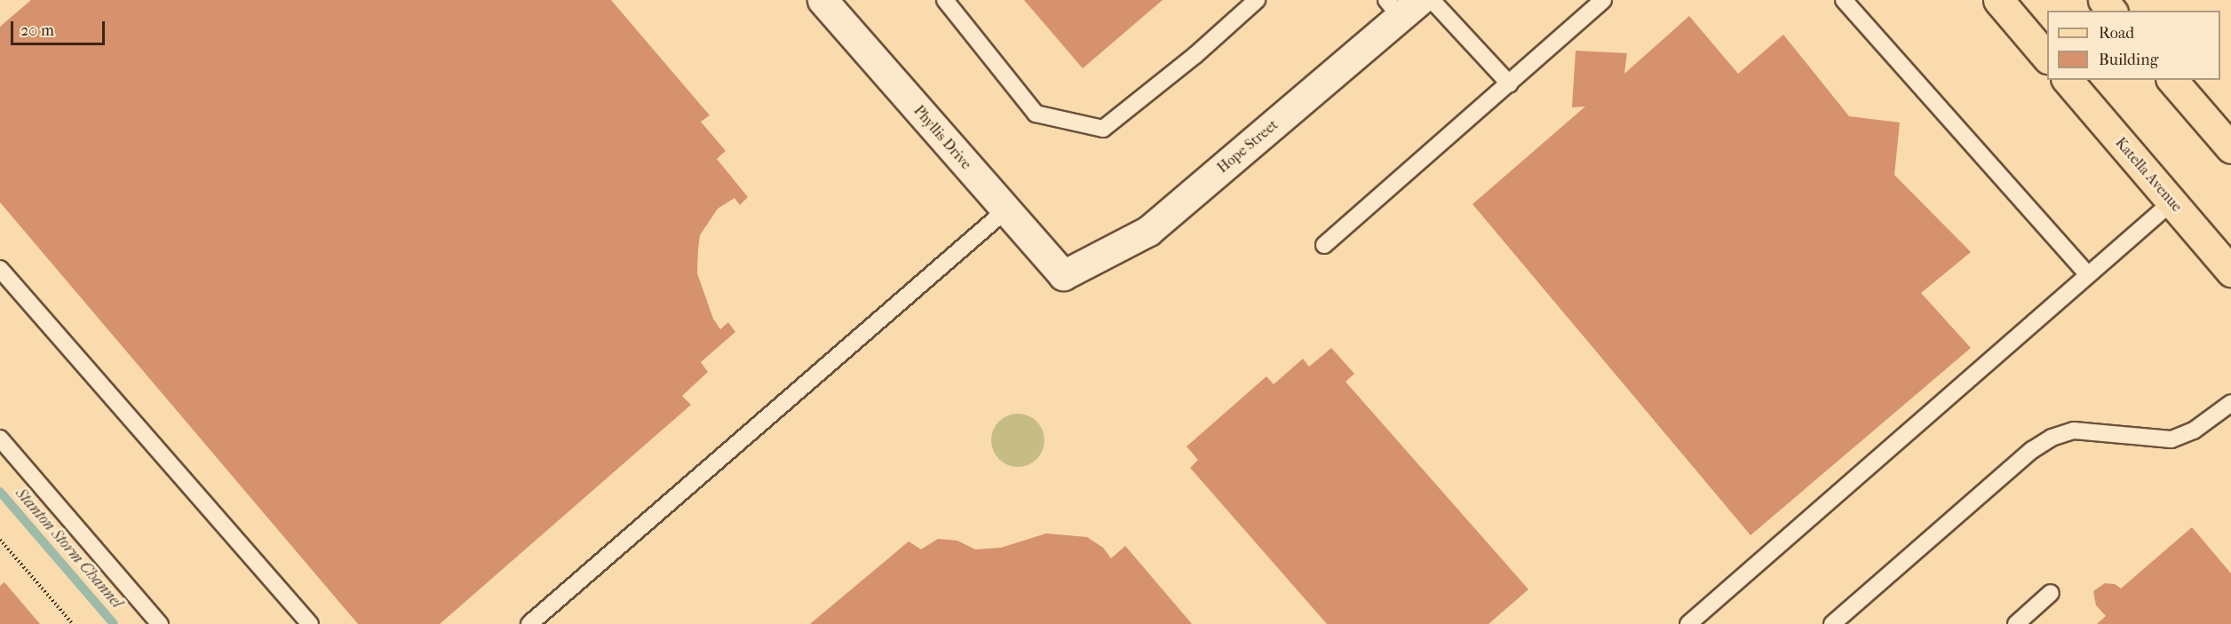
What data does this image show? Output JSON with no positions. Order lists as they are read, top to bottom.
{
  "streets": {
    "main road": ["Katella Avenue"],
    "street": ["Phyllis Drive", "Hope Street"]
  },
  "crossings": [
    ["Phyllis Drive", "Hope Street"]
  ],
  "water": ["Stanton Storm Channel"],
  "legend": ["Road", "Building"],
  "scale_bar": "20 m"
}
